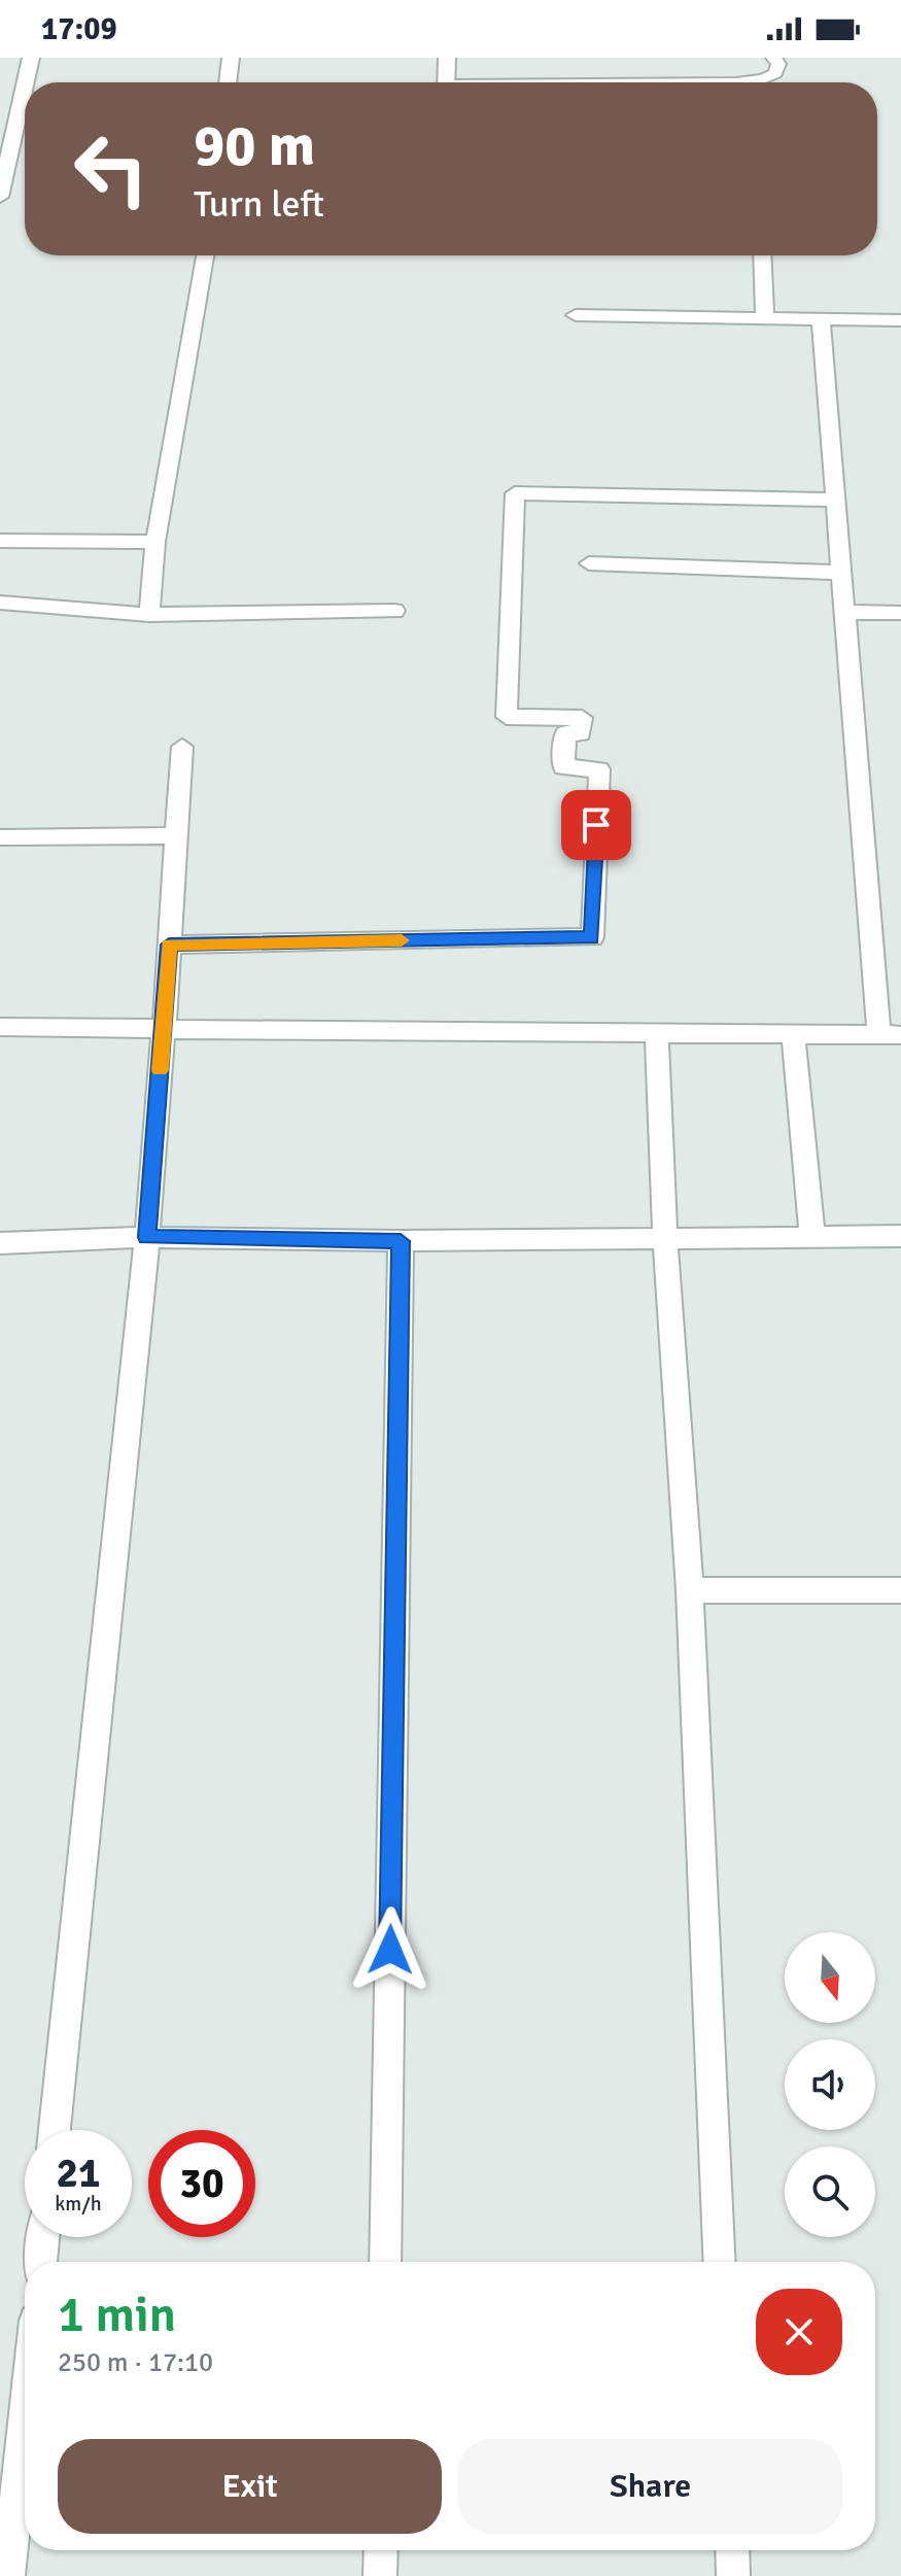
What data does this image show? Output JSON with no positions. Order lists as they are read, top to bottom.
{
  "north": "bottom",
  "page": {
    "status": "17:09",
    "turn": ["90 m", "Turn left"],
    "speed": "21 km/h",
    "limit": "30",
    "heading": ["1 min", "250 m · 17:10"],
    "buttons": ["Exit", "Share"]
  }
}
